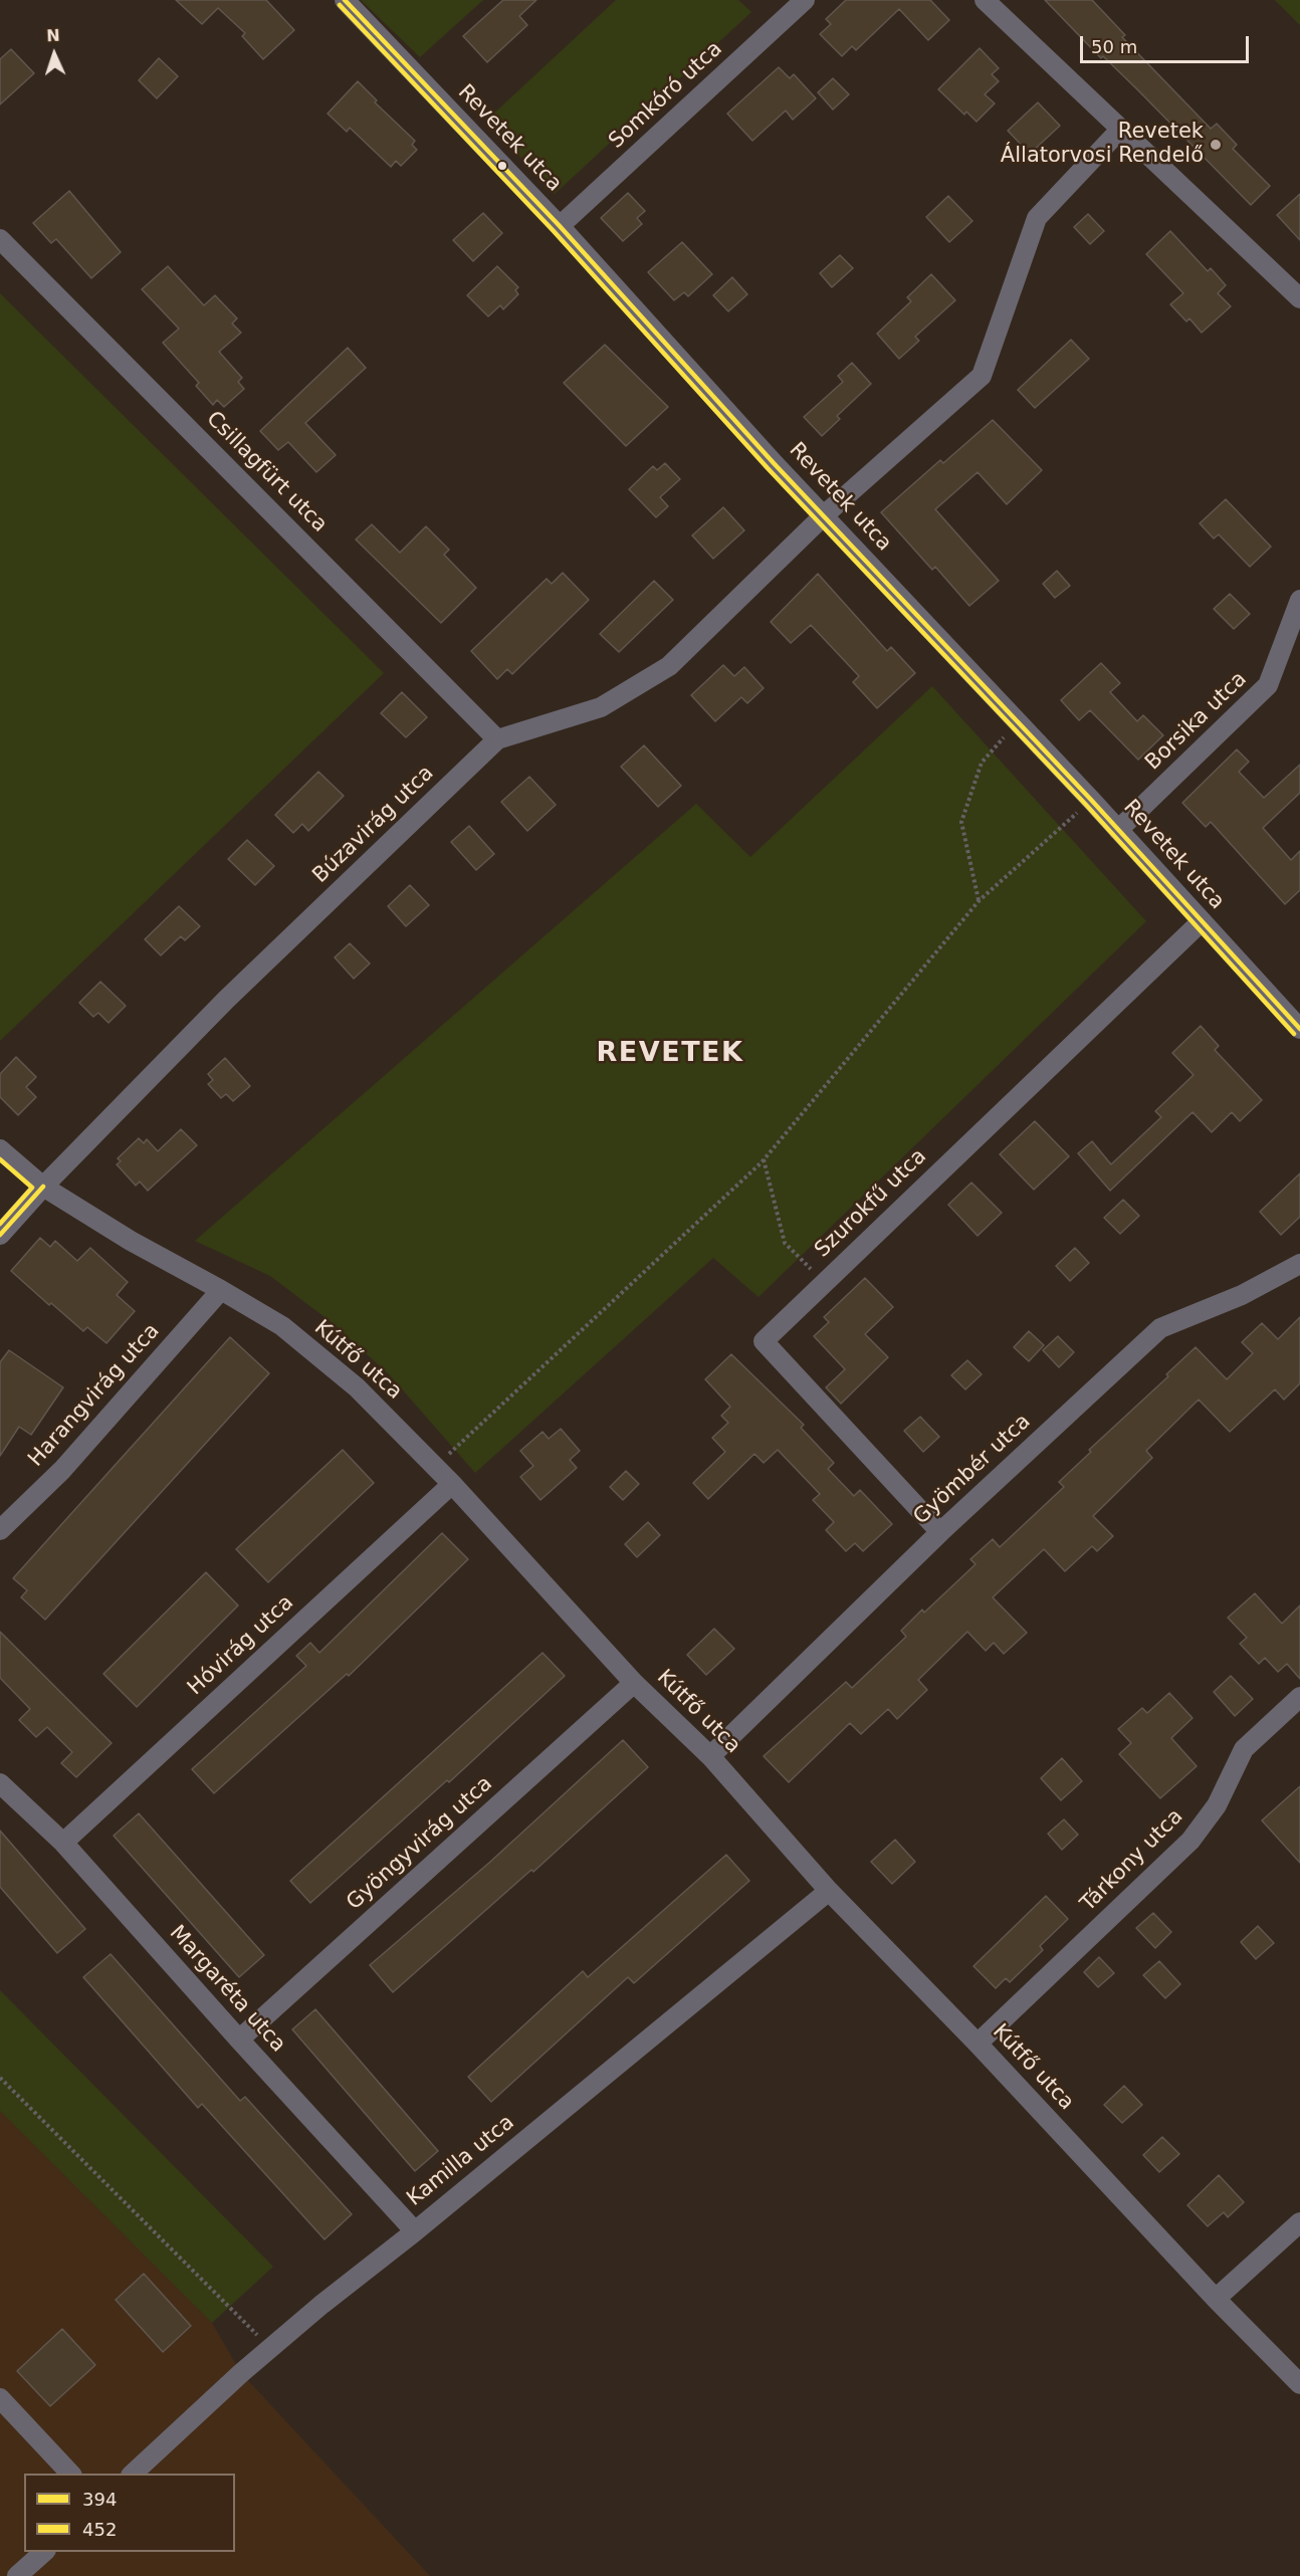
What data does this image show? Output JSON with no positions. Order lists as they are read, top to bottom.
{
  "streets": {
    "street": [
      "Somkóró utca",
      "Revetek utca",
      "Csillagfürt utca",
      "Borsika utca",
      "Búzavirág utca",
      "Szurokfű utca",
      "Kútfő utca",
      "Harangvirág utca",
      "Gyömbér utca",
      "Hóvirág utca",
      "Gyöngyvirág utca",
      "Tárkony utca",
      "Margaréta utca",
      "Kamilla utca"
    ]
  },
  "crossings": [
    ["Somkóró utca", "Revetek utca"],
    ["Revetek utca", "Borsika utca"],
    ["Revetek utca", "Búzavirág utca"],
    ["Revetek utca", "Szurokfű utca"],
    ["Csillagfürt utca", "Búzavirág utca"],
    ["Búzavirág utca", "Kútfő utca"],
    ["Szurokfű utca", "Gyömbér utca"],
    ["Kútfő utca", "Harangvirág utca"],
    ["Kútfő utca", "Gyömbér utca"],
    ["Kútfő utca", "Hóvirág utca"],
    ["Kútfő utca", "Gyöngyvirág utca"],
    ["Kútfő utca", "Tárkony utca"],
    ["Kútfő utca", "Kamilla utca"],
    ["Hóvirág utca", "Margaréta utca"],
    ["Gyöngyvirág utca", "Margaréta utca"],
    ["Margaréta utca", "Kamilla utca"]
  ],
  "districts": ["REVETEK"],
  "places": ["Revetek Állatorvosi Rendelő"],
  "lines": ["transit line 394", "transit line 452"],
  "legend": ["394", "452"],
  "scale_bar": "50 m",
  "north": "top"
}
